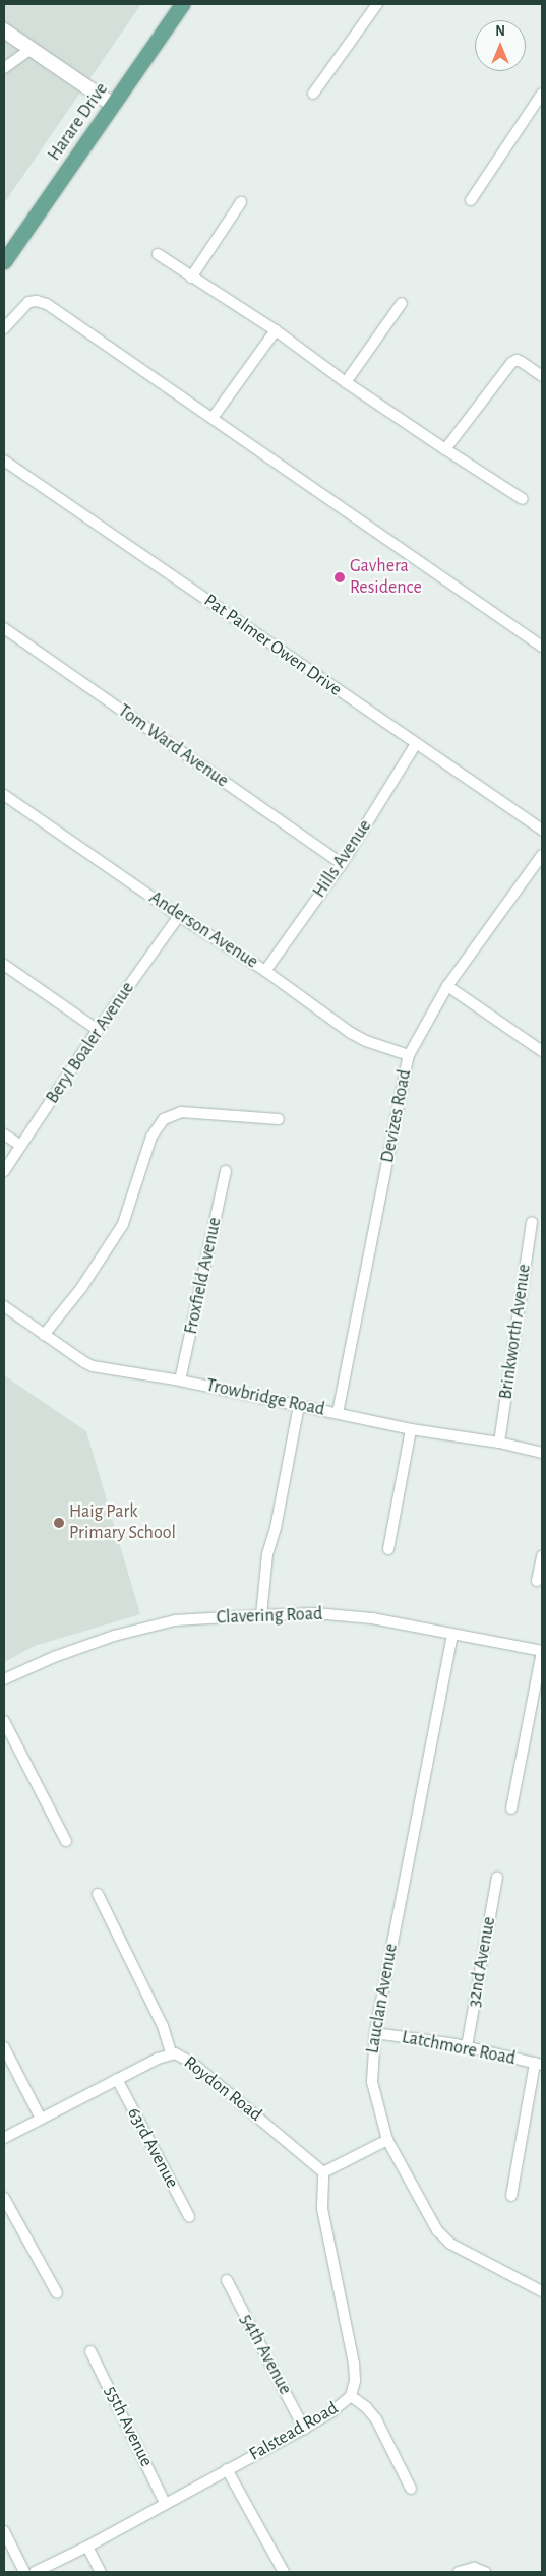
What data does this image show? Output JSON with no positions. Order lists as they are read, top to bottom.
{
  "streets": {
    "main road": ["Harare Drive"],
    "street": [
      "Pat Palmer Owen Drive",
      "Tom Ward Avenue",
      "Hills Avenue",
      "Anderson Avenue",
      "Beryl Boaler Avenue",
      "Devizes Road",
      "Froxfield Avenue",
      "Brinkworth Avenue",
      "Trowbridge Road",
      "Clavering Road",
      "32nd Avenue",
      "Lauclan Avenue",
      "Latchmore Road",
      "Roydon Road",
      "63rd Avenue",
      "54th Avenue",
      "55th Avenue",
      "Falstead Road"
    ]
  },
  "crossings": [
    ["Pat Palmer Owen Drive", "Hills Avenue"],
    ["Tom Ward Avenue", "Hills Avenue"],
    ["Hills Avenue", "Anderson Avenue"],
    ["Anderson Avenue", "Beryl Boaler Avenue"],
    ["Anderson Avenue", "Devizes Road"],
    ["Devizes Road", "Trowbridge Road"],
    ["Froxfield Avenue", "Trowbridge Road"],
    ["Brinkworth Avenue", "Trowbridge Road"],
    ["Clavering Road", "Lauclan Avenue"],
    ["32nd Avenue", "Latchmore Road"],
    ["Lauclan Avenue", "Latchmore Road"],
    ["Roydon Road", "63rd Avenue"],
    ["Roydon Road", "Falstead Road"],
    ["54th Avenue", "Falstead Road"],
    ["55th Avenue", "Falstead Road"]
  ],
  "places": ["Gavhera Residence", "Haig Park Primary School"],
  "north": "top"
}
